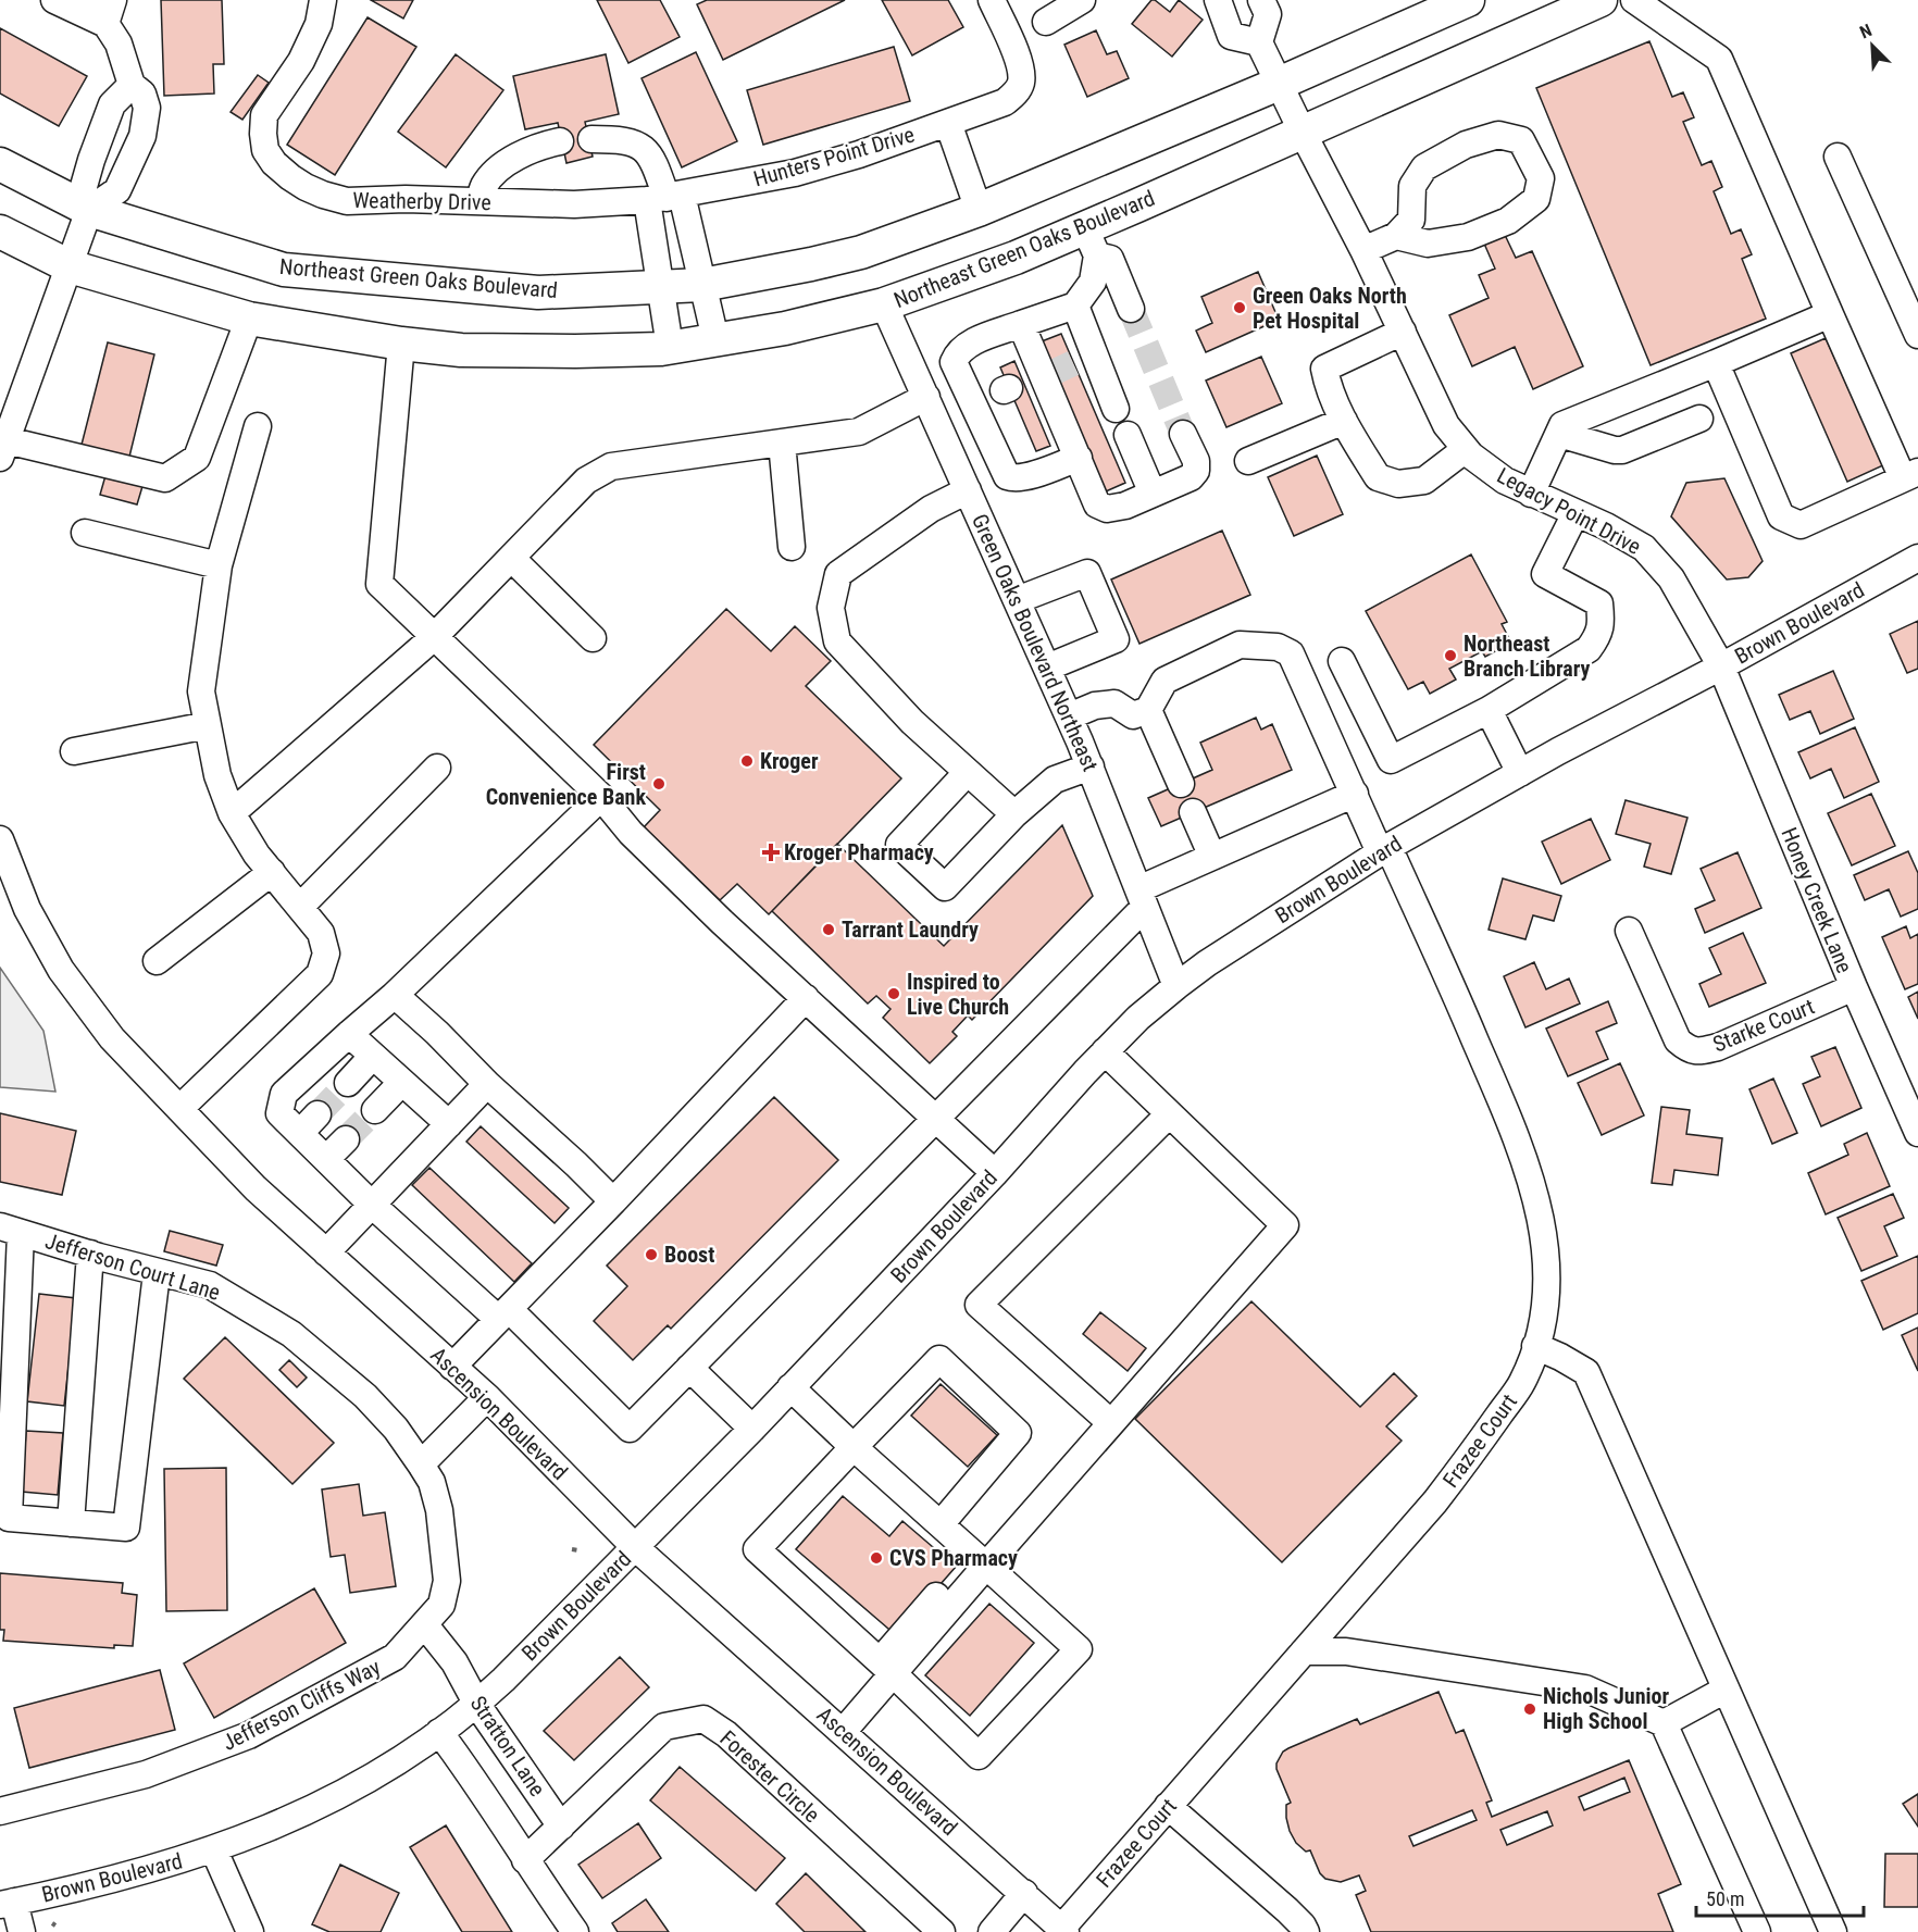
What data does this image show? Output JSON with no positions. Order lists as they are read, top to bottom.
{
  "streets": {
    "main road": ["Northeast Green Oaks Boulevard"],
    "street": [
      "Hunters Point Drive",
      "Weatherby Drive",
      "Legacy Point Drive",
      "Brown Boulevard",
      "Green Oaks Boulevard Northeast",
      "Honey Creek Lane",
      "Starke Court",
      "Jefferson Court Lane",
      "Ascension Boulevard",
      "Frazee Court",
      "Jefferson Cliffs Way",
      "Stratton Lane",
      "Forester Circle"
    ]
  },
  "crossings": [
    ["Hunters Point Drive", "Weatherby Drive"],
    ["Northeast Green Oaks Boulevard", "Legacy Point Drive"],
    ["Northeast Green Oaks Boulevard", "Green Oaks Boulevard Northeast"],
    ["Legacy Point Drive", "Brown Boulevard"],
    ["Legacy Point Drive", "Honey Creek Lane"],
    ["Brown Boulevard", "Green Oaks Boulevard Northeast"],
    ["Brown Boulevard", "Honey Creek Lane"],
    ["Brown Boulevard", "Ascension Boulevard"],
    ["Brown Boulevard", "Frazee Court"],
    ["Brown Boulevard", "Stratton Lane"],
    ["Honey Creek Lane", "Starke Court"],
    ["Jefferson Court Lane", "Jefferson Cliffs Way"],
    ["Ascension Boulevard", "Frazee Court"],
    ["Jefferson Cliffs Way", "Stratton Lane"],
    ["Stratton Lane", "Forester Circle"]
  ],
  "places": {
    "other": [
      "Green Oaks North Pet Hospital",
      "Northeast Branch Library",
      "Kroger",
      "First Convenience Bank",
      "Tarrant Laundry",
      "Inspired to Live Church",
      "Boost",
      "CVS Pharmacy",
      "Nichols Junior High School"
    ],
    "health": ["Kroger Pharmacy"]
  },
  "scale_bar": "50 m",
  "north": "top left"
}
